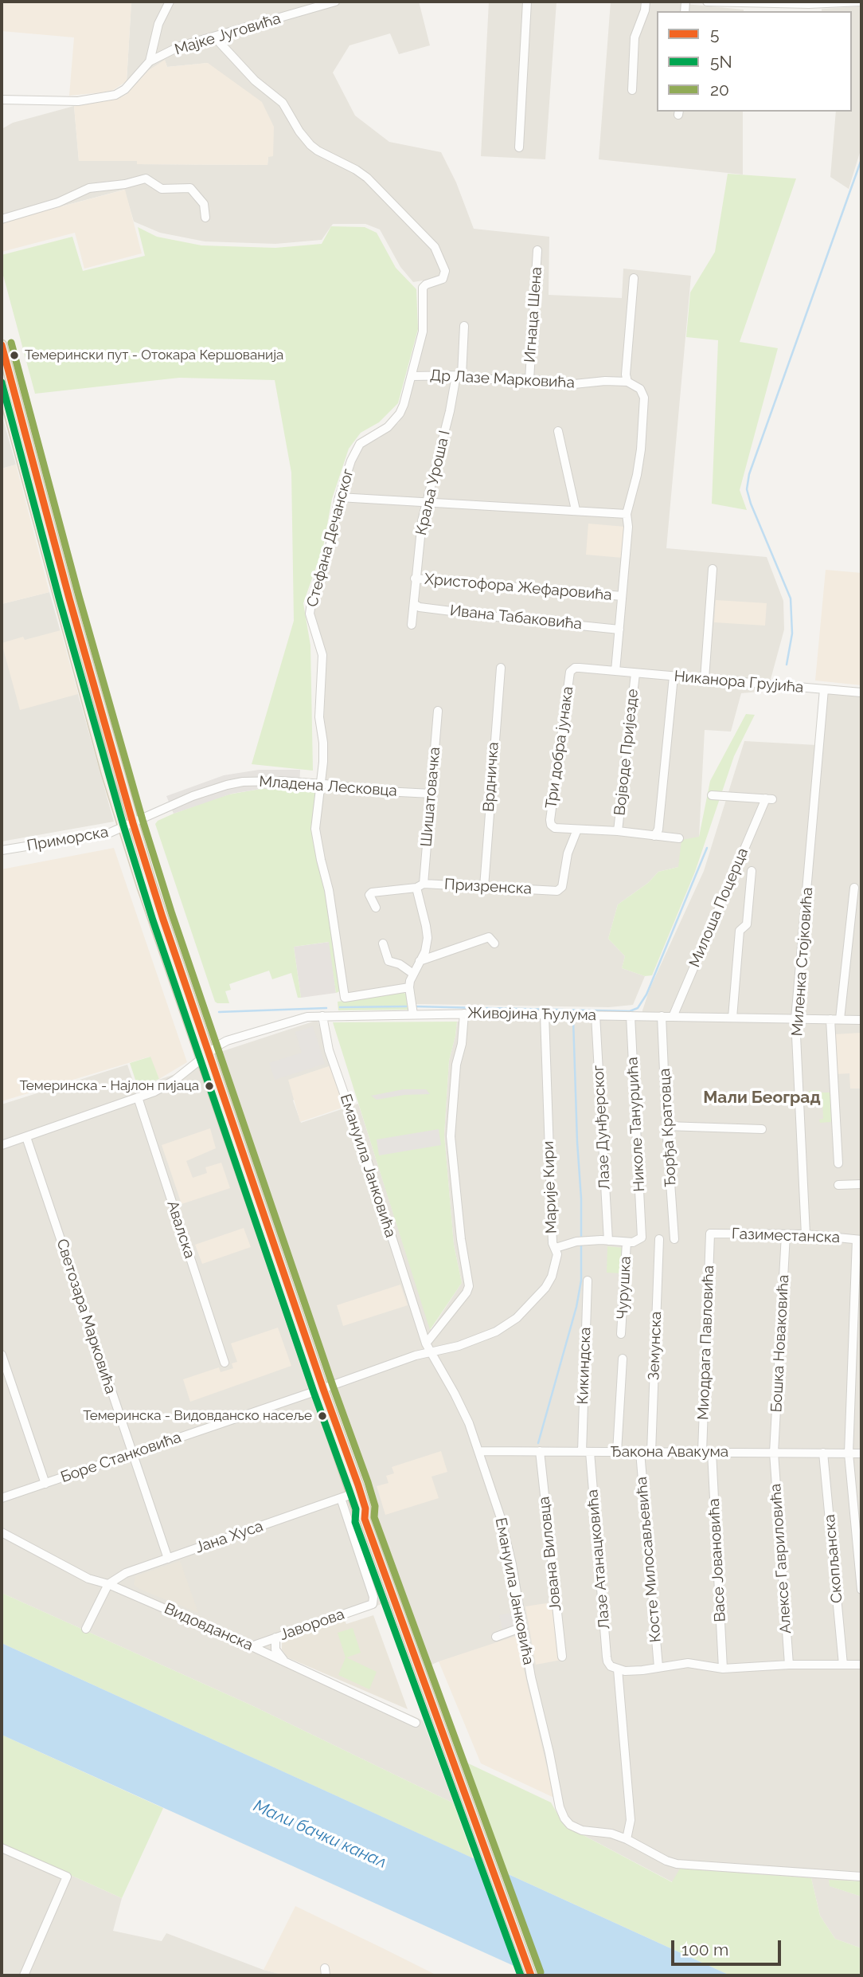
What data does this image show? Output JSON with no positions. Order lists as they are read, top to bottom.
{
  "streets": {
    "street": [
      "Мајке Југовића",
      "Игнаца Шена",
      "Др Лазе Марковића",
      "Краља Уроша I",
      "Стефана Дечанског",
      "Христофора Жефаровића",
      "Ивана Табаковића",
      "Никанора Грујића",
      "Три добра јунака",
      "Војводе Пријезде",
      "Врдничка",
      "Младена Лесковца",
      "Шишатовачка",
      "Приморска",
      "Призренска",
      "Милоша Поцерца",
      "Миленка Стојковића",
      "Живојина Ћулума",
      "Николе Танурџића",
      "Лазе Дунђерског",
      "Ђорђа Кратовца",
      "Емануила Јанковића",
      "Марије Кири",
      "Авалска",
      "Газиместанска",
      "Чурушка",
      "Светозара Марковића",
      "Миодрага Павловића",
      "Бошка Новаковића",
      "Земунска",
      "Кикиндска",
      "Ђакона Авакума",
      "Боре Станковића",
      "Јана Хуса",
      "Јована Виловца",
      "Алексе Гавриловића",
      "Скопљанска",
      "Лазе Атанацковића",
      "Косте Милосављевића",
      "Васе Јовановића",
      "Јаворова",
      "Видовданска"
    ]
  },
  "crossings": [
    ["Мајке Југовића", "Стефана Дечанског"],
    ["Игнаца Шена", "Др Лазе Марковића"],
    ["Др Лазе Марковића", "Краља Уроша I"],
    ["Др Лазе Марковића", "Стефана Дечанског"],
    ["Др Лазе Марковића", "Христофора Жефаровића"],
    ["Краља Уроша I", "Христофора Жефаровића"],
    ["Краља Уроша I", "Ивана Табаковића"],
    ["Стефана Дечанског", "Младена Лесковца"],
    ["Стефана Дечанског", "Шишатовачка"],
    ["Христофора Жефаровића", "Ивана Табаковића"],
    ["Никанора Грујића", "Три добра јунака"],
    ["Никанора Грујића", "Војводе Пријезде"],
    ["Никанора Грујића", "Миленка Стојковића"],
    ["Три добра јунака", "Призренска"],
    ["Врдничка", "Призренска"],
    ["Младена Лесковца", "Шишатовачка"],
    ["Младена Лесковца", "Приморска"],
    ["Шишатовачка", "Призренска"],
    ["Милоша Поцерца", "Живојина Ћулума"],
    ["Миленка Стојковића", "Живојина Ћулума"],
    ["Миленка Стојковића", "Газиместанска"],
    ["Живојина Ћулума", "Николе Танурџића"],
    ["Живојина Ћулума", "Лазе Дунђерског"],
    ["Живојина Ћулума", "Ђорђа Кратовца"],
    ["Живојина Ћулума", "Емануила Јанковића"],
    ["Живојина Ћулума", "Марије Кири"],
    ["Живојина Ћулума", "Авалска"],
    ["Живојина Ћулума", "Светозара Марковића"],
    ["Николе Танурџића", "Чурушка"],
    ["Емануила Јанковића", "Марије Кири"],
    ["Емануила Јанковића", "Ђакона Авакума"],
    ["Емануила Јанковића", "Боре Станковића"],
    ["Емануила Јанковића", "Лазе Атанацковића"],
    ["Марије Кири", "Боре Станковића"],
    ["Газиместанска", "Миодрага Павловића"],
    ["Газиместанска", "Бошка Новаковића"],
    ["Светозара Марковића", "Боре Станковића"],
    ["Светозара Марковића", "Јана Хуса"],
    ["Миодрага Павловића", "Ђакона Авакума"],
    ["Бошка Новаковића", "Ђакона Авакума"],
    ["Бошка Новаковића", "Алексе Гавриловића"],
    ["Земунска", "Ђакона Авакума"],
    ["Кикиндска", "Ђакона Авакума"],
    ["Кикиндска", "Лазе Атанацковића"],
    ["Ђакона Авакума", "Јована Виловца"],
    ["Ђакона Авакума", "Алексе Гавриловића"],
    ["Ђакона Авакума", "Скопљанска"],
    ["Ђакона Авакума", "Лазе Атанацковића"],
    ["Ђакона Авакума", "Косте Милосављевића"],
    ["Ђакона Авакума", "Васе Јовановића"],
    ["Јана Хуса", "Јаворова"],
    ["Јана Хуса", "Видовданска"],
    ["Јаворова", "Видовданска"]
  ],
  "districts": ["Мали Београд"],
  "water": ["Мали бачки канал"],
  "places": ["Темерински пут - Отокара Кершованија", "Темеринска - Најлон пијаца", "Темеринска - Видовданско насеље"],
  "lines": ["transit line 20", "transit line 5", "transit line 5N"],
  "legend": ["5", "5N", "20"],
  "scale_bar": "100 m"
}
